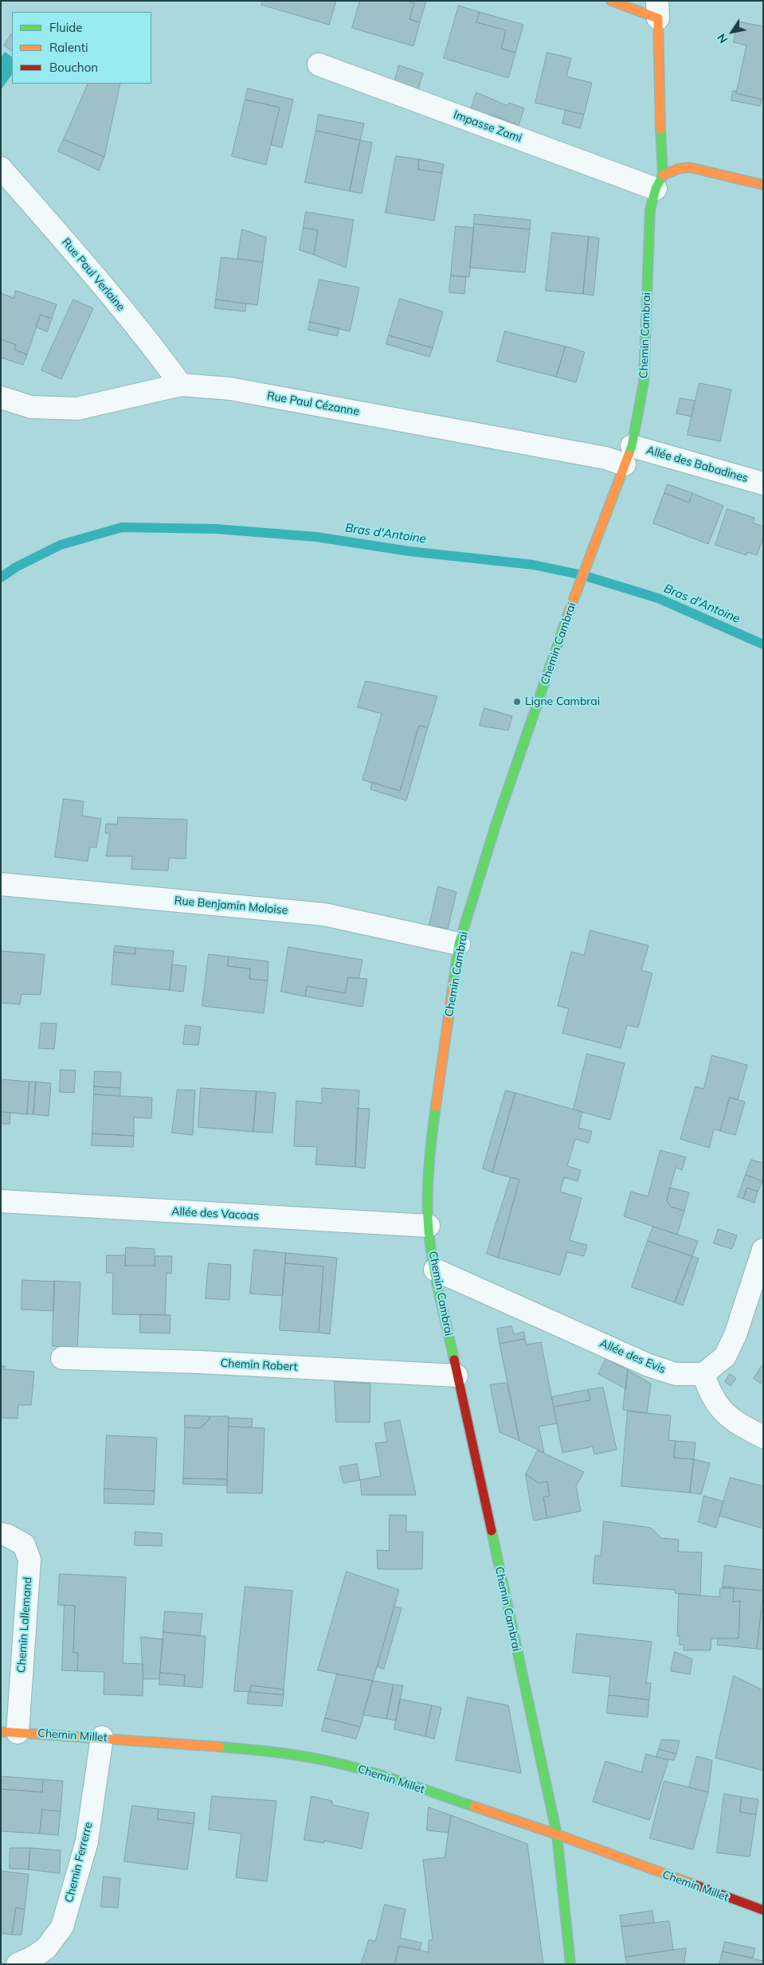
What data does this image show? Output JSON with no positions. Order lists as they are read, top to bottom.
{
  "streets": {
    "street": [
      "Impasse Zami",
      "Rue Paul Verlaine",
      "Chemin Cambrai",
      "Rue Paul Cézanne",
      "Allée des Babadines",
      "Rue Benjamin Moloise",
      "Allée des Vacoas",
      "Allée des Evis",
      "Chemin Robert",
      "Chemin Lallemand",
      "Chemin Millet",
      "Chemin Ferrerre"
    ]
  },
  "crossings": [
    ["Impasse Zami", "Chemin Cambrai"],
    ["Rue Paul Verlaine", "Rue Paul Cézanne"],
    ["Chemin Cambrai", "Rue Paul Cézanne"],
    ["Chemin Cambrai", "Allée des Babadines"],
    ["Chemin Cambrai", "Rue Benjamin Moloise"],
    ["Chemin Cambrai", "Allée des Vacoas"],
    ["Chemin Cambrai", "Allée des Evis"],
    ["Chemin Cambrai", "Chemin Robert"],
    ["Chemin Cambrai", "Chemin Millet"],
    ["Rue Paul Cézanne", "Allée des Babadines"],
    ["Chemin Lallemand", "Chemin Millet"],
    ["Chemin Millet", "Chemin Ferrerre"]
  ],
  "water": ["Bras d'Antoine"],
  "places": ["Ligne Cambrai"],
  "legend": ["Fluide", "Ralenti", "Bouchon"],
  "north": "bottom left"
}
